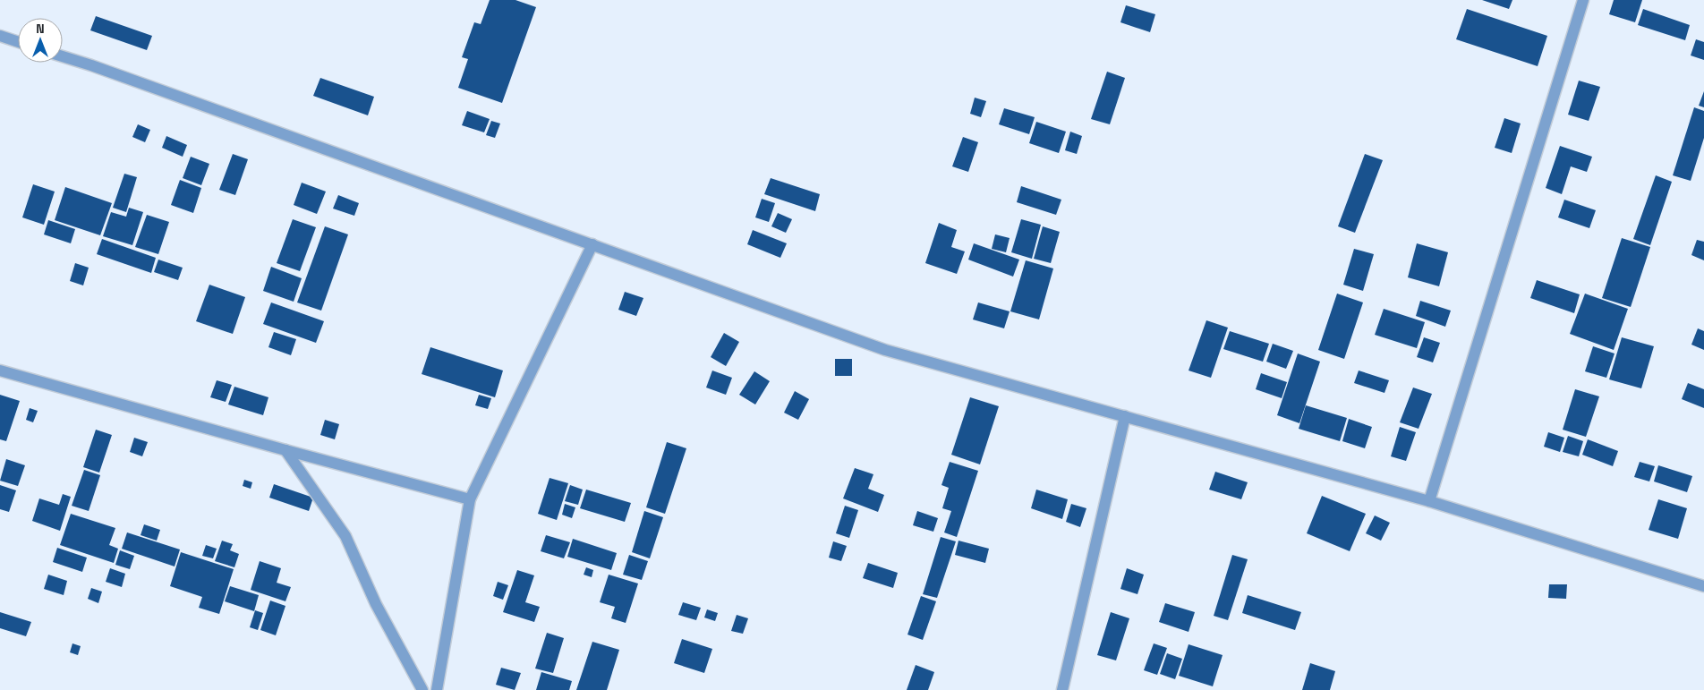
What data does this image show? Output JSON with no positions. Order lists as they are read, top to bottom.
{
  "north": "top"
}
